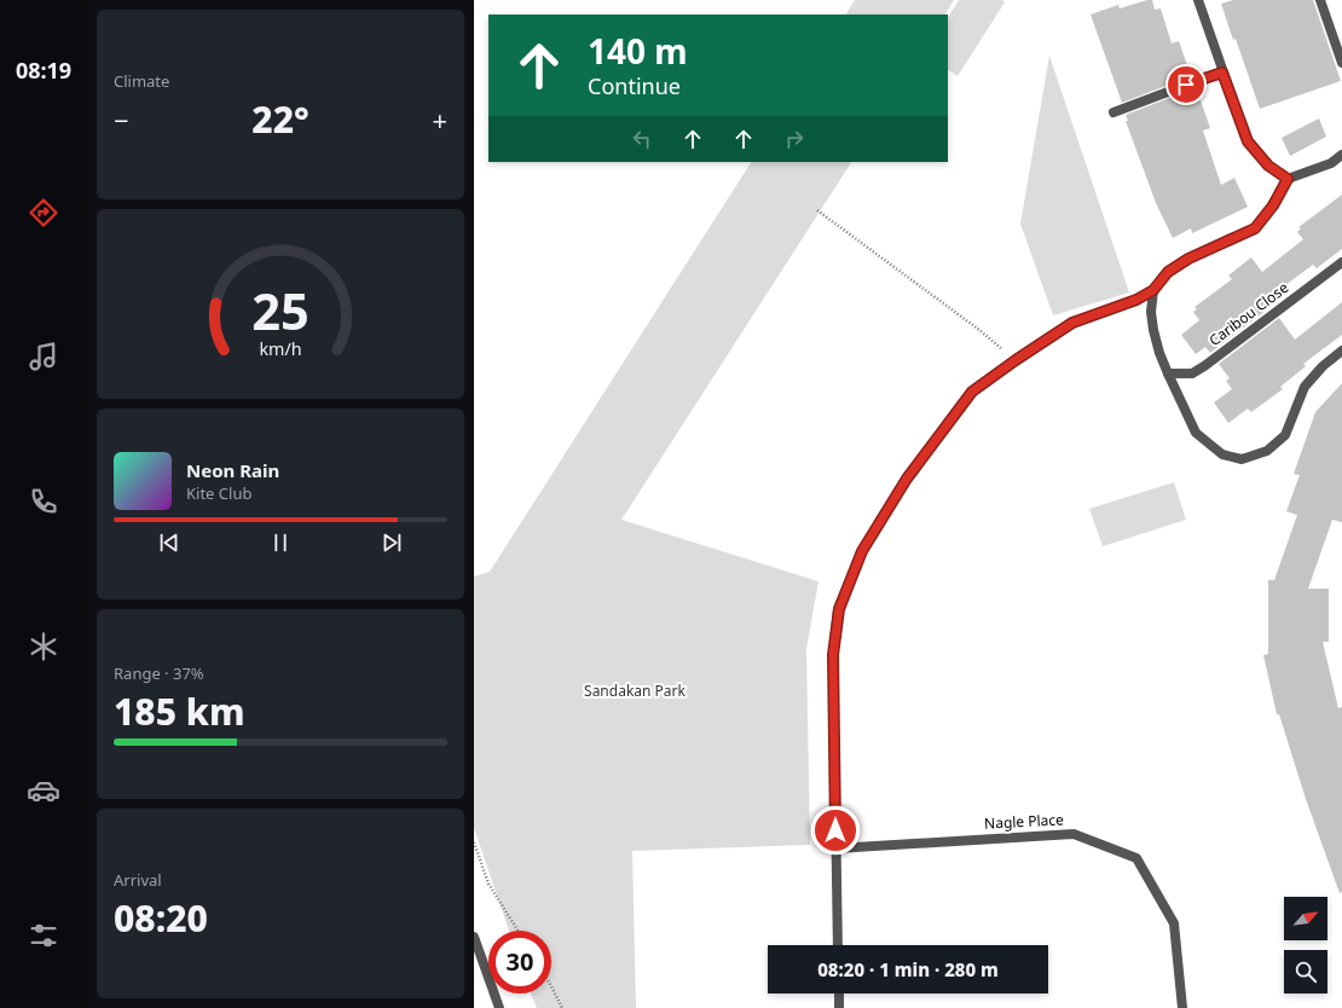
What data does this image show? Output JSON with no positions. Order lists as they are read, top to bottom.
{
  "streets": {
    "street": ["Caribou Close", "Nagle Place"]
  },
  "parks": ["Sandakan Park"],
  "north": "top right",
  "page": {
    "tabs": "08:19",
    "tile": [
      "Climate",
      ["Range · 37%", "185 km"],
      ["Arrival", "08:20"]
    ],
    "turn": ["140 m", "Continue"],
    "heat": ["−", "22°", "+"],
    "song": ["Neon Rain", "Kite Club"],
    "limit": "30",
    "trip": "08:20 · 1 min · 280 m",
    "gauge": ["25", "km/h"]
  }
}
